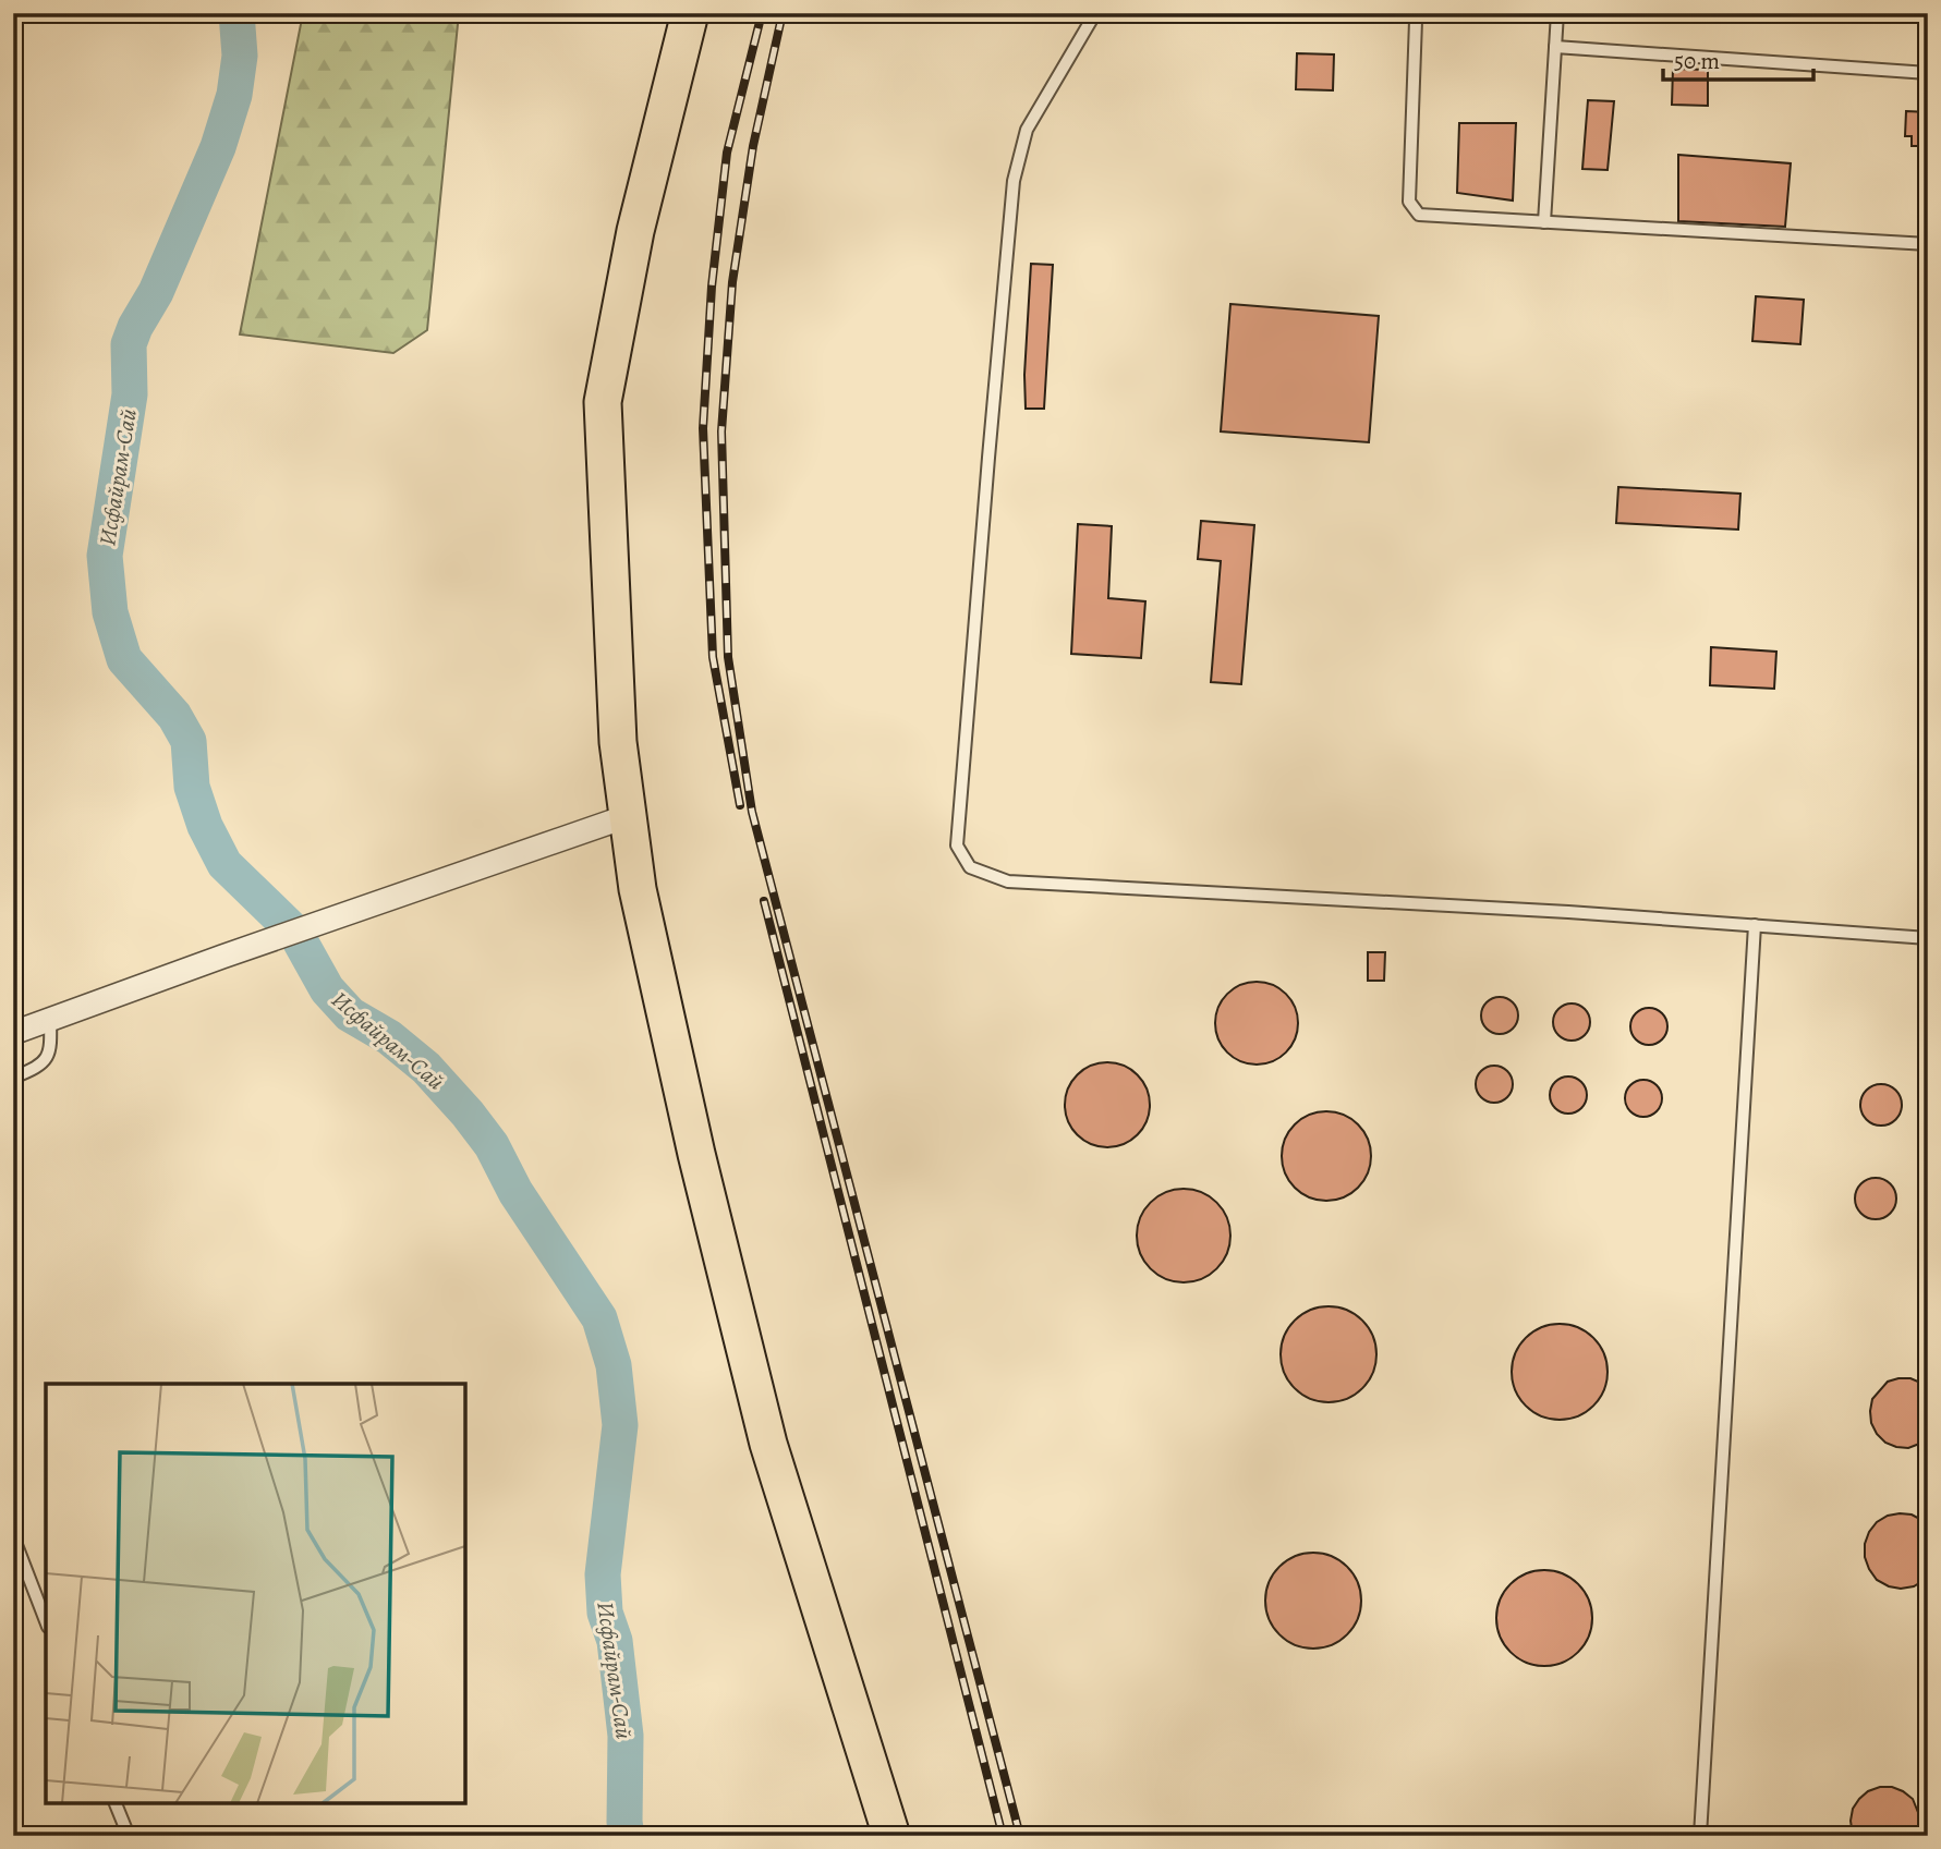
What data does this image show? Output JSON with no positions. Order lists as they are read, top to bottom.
{
  "water": ["Исфайрам-Сай"],
  "scale_bar": "50 m"
}
